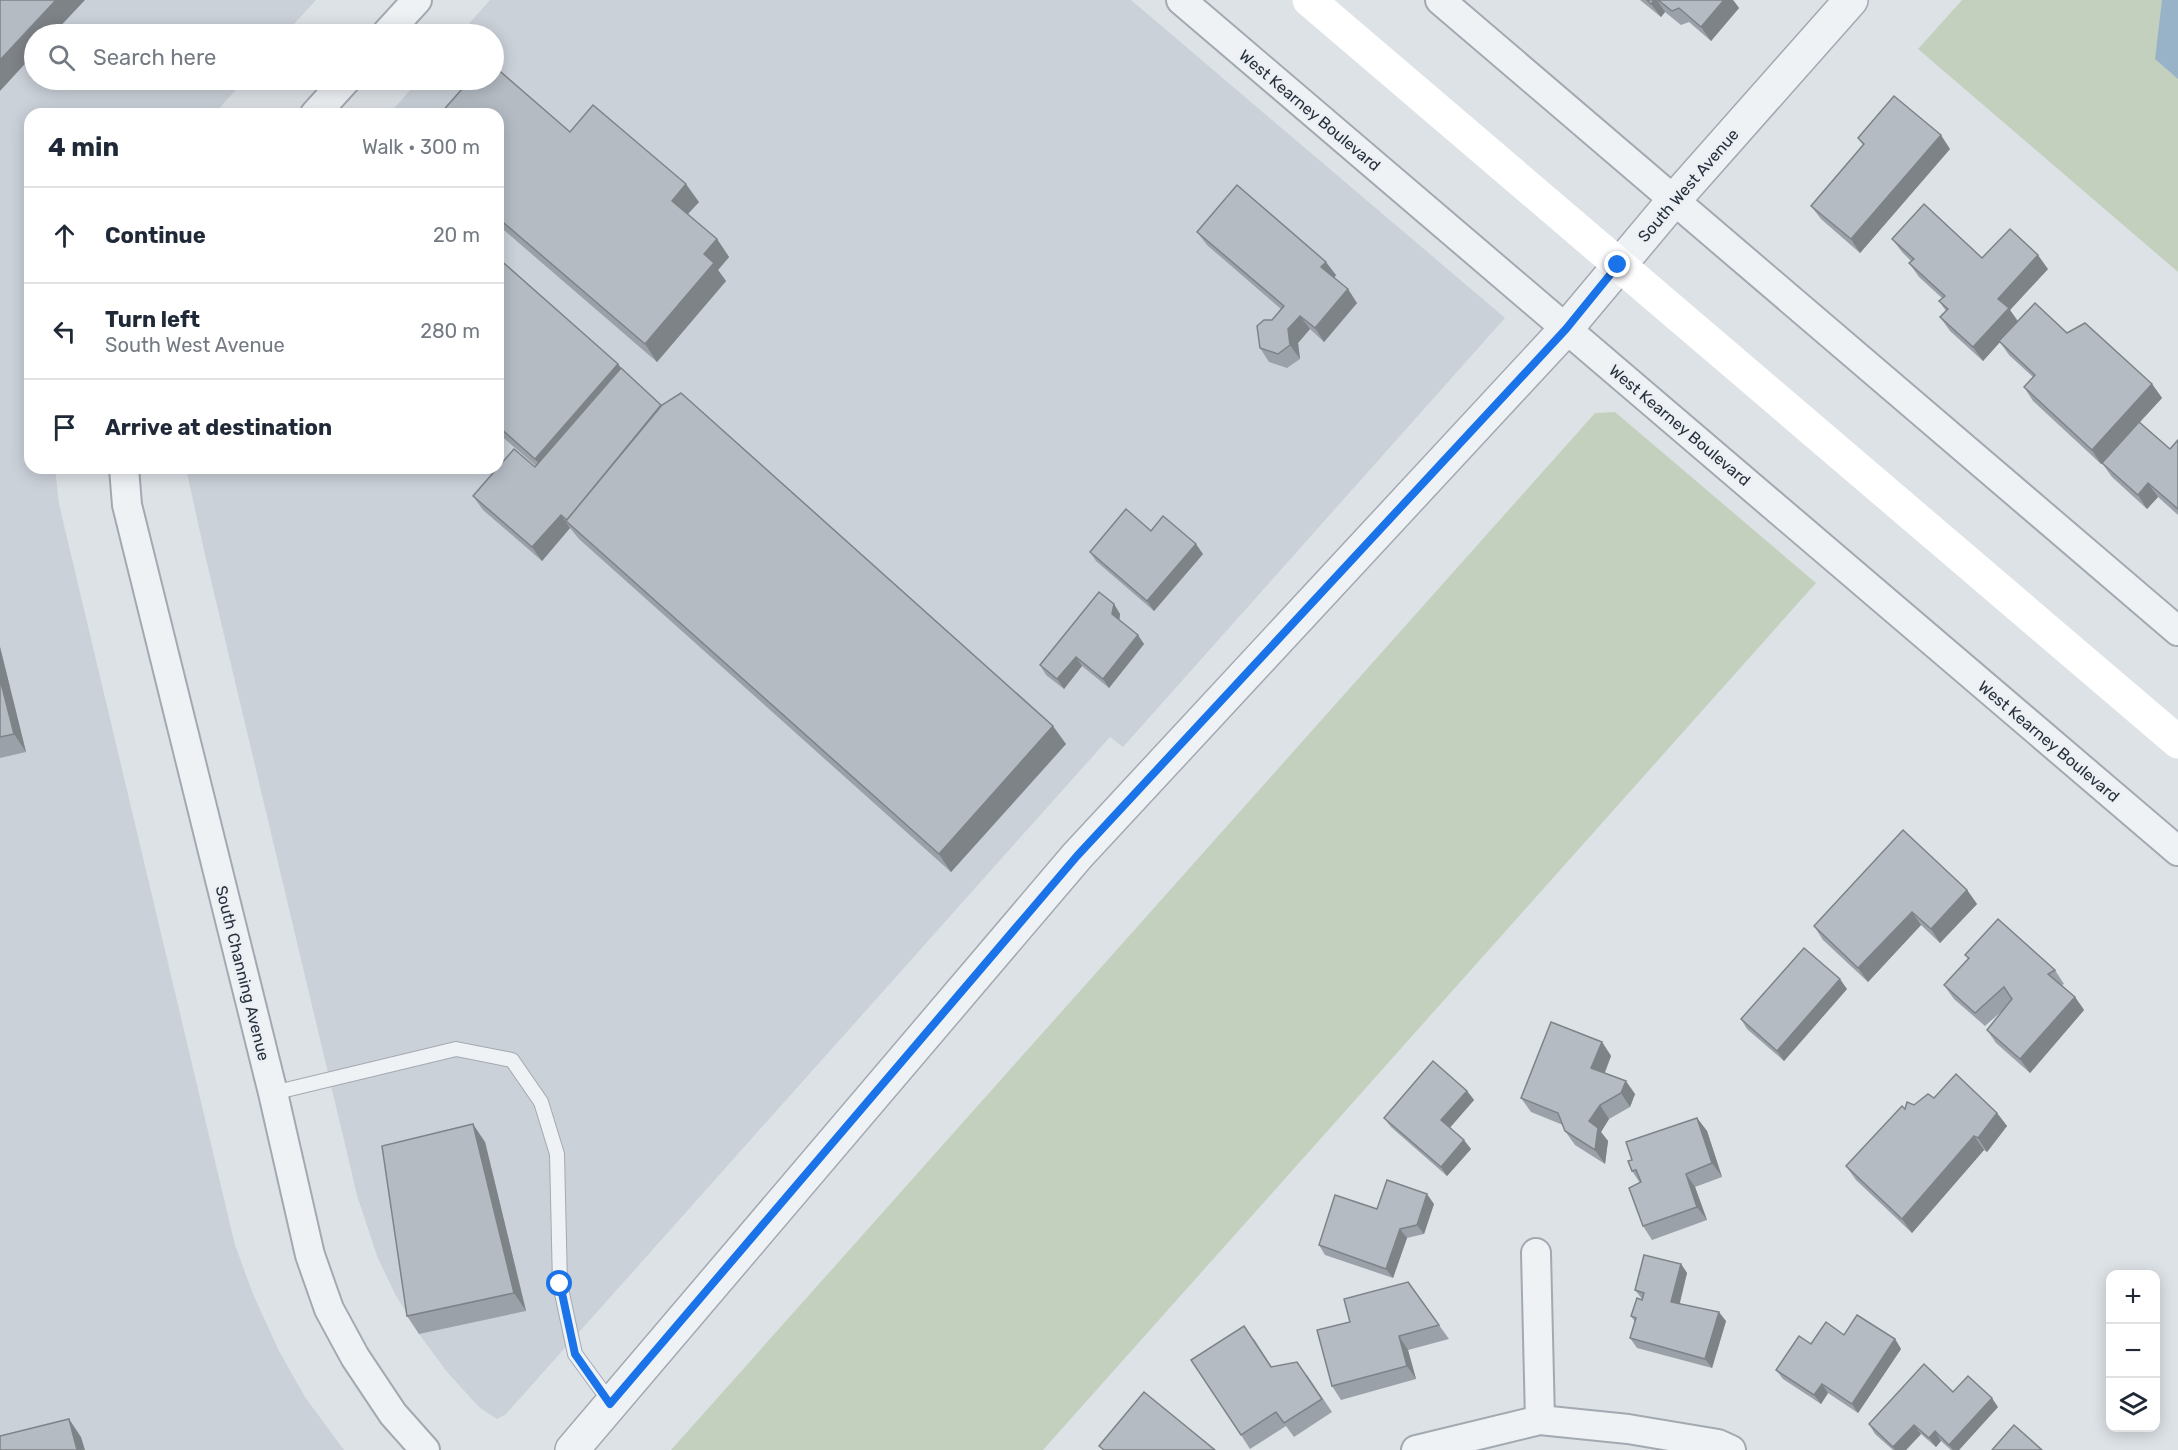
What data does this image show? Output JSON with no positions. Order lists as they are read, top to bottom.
{
  "streets": {
    "street": ["West Kearney Boulevard", "South West Avenue", "South Channing Avenue"]
  },
  "crossings": [
    ["West Kearney Boulevard", "South West Avenue"]
  ],
  "page": {
    "search": "Search here",
    "heading": ["4 min", "Walk · 300 m"],
    "list": [
      ["Continue", "20 m"],
      ["Turn left", "South West Avenue", "280 m"],
      "Arrive at destination"
    ],
    "map_buttons": ["+", "−"]
  }
}
